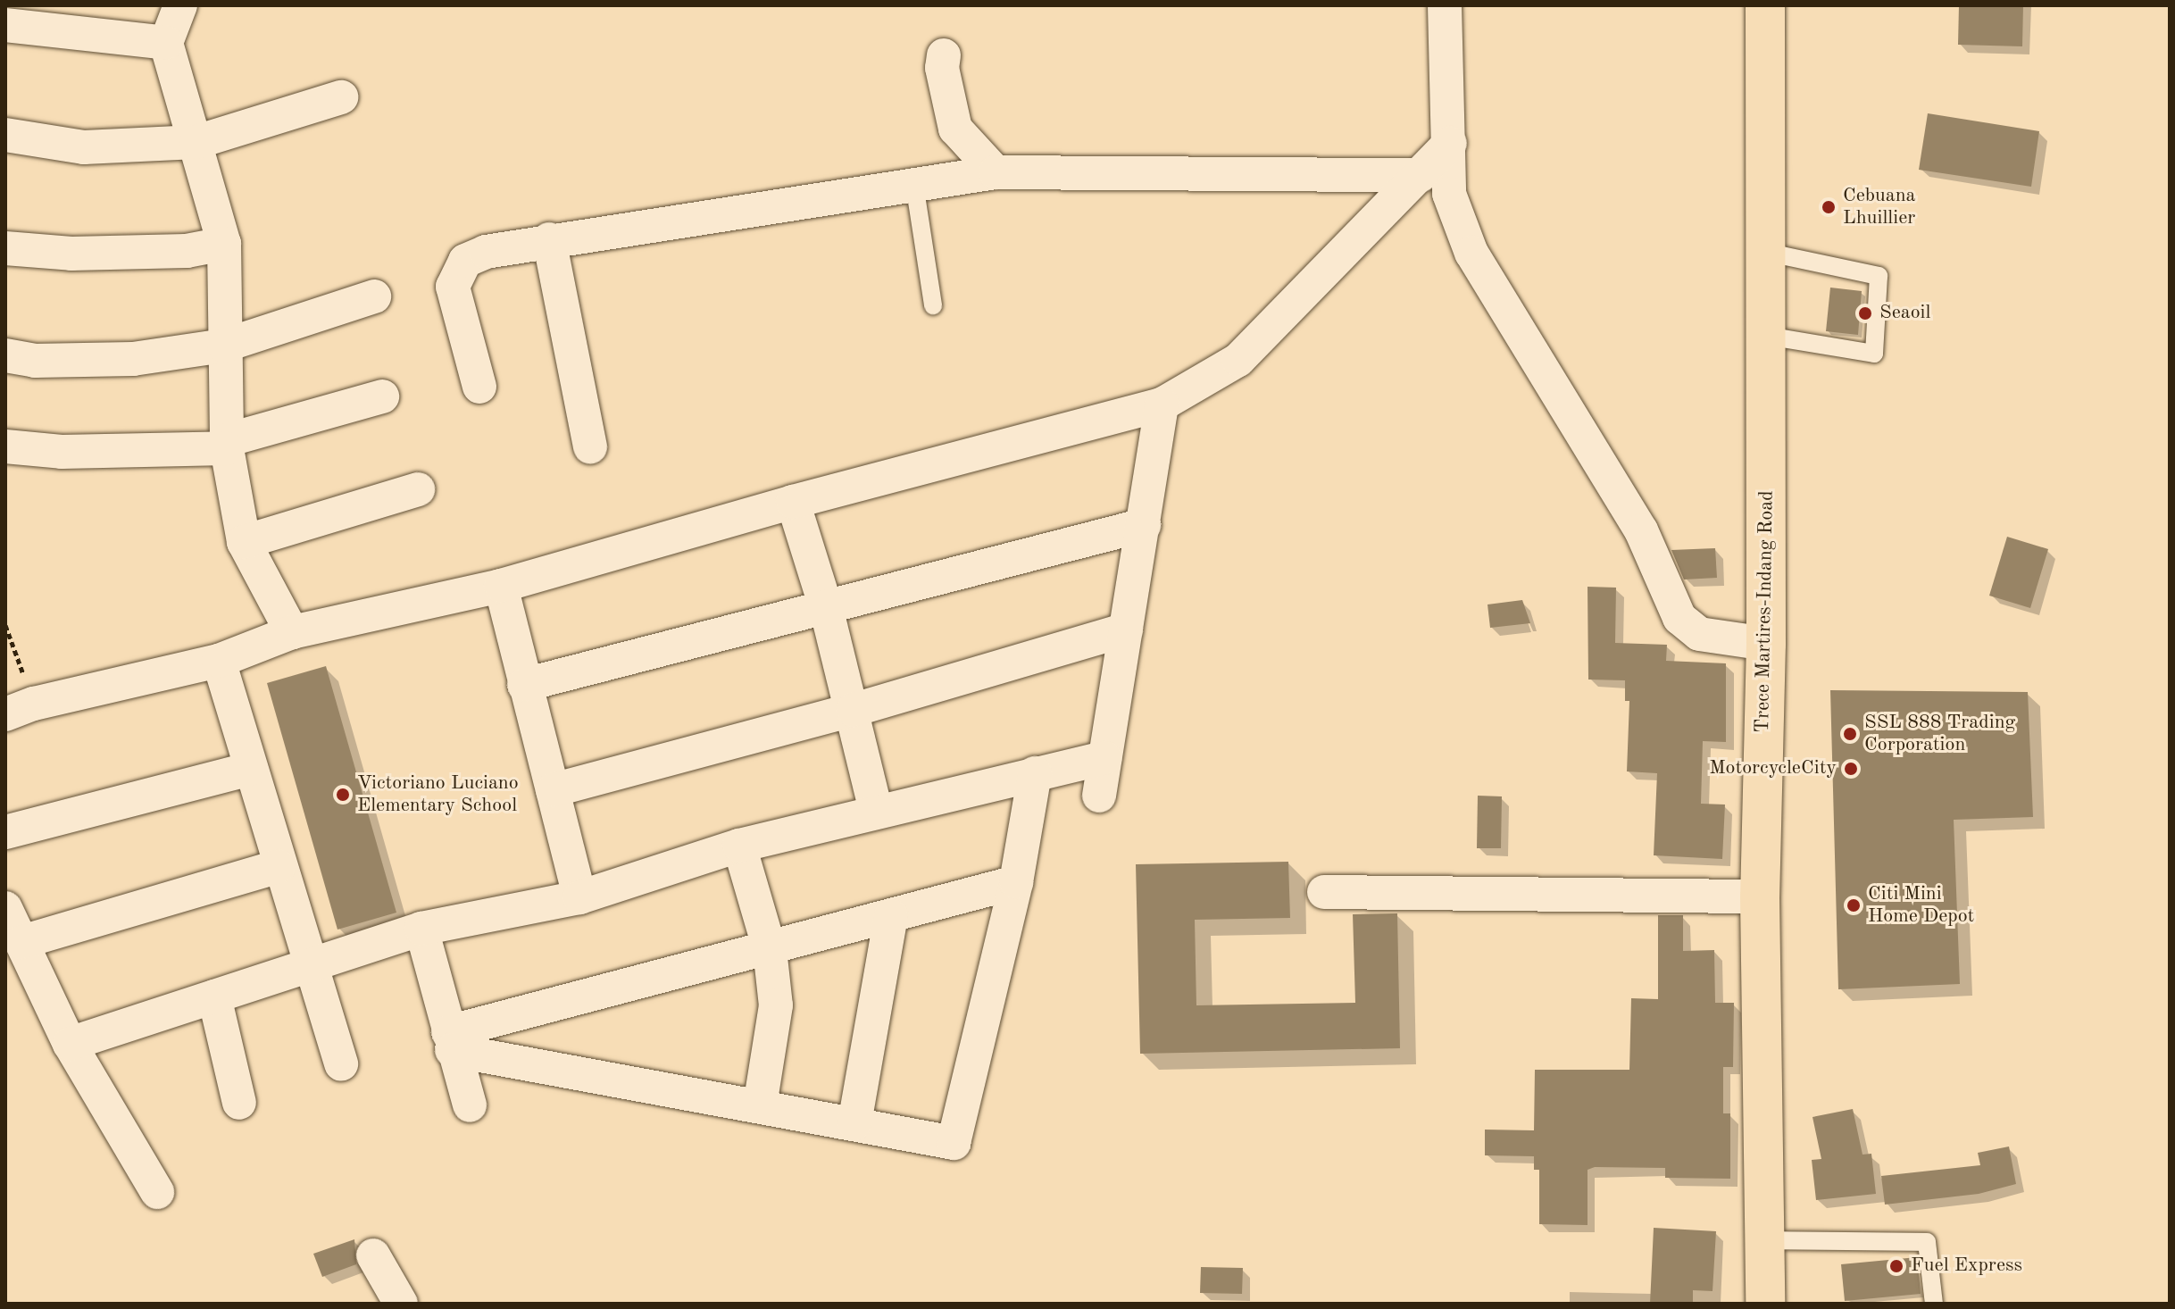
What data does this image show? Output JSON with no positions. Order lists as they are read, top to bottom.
{
  "streets": {
    "main road": ["Trece Martires-Indang Road"]
  },
  "places": [
    "Cebuana Lhuillier",
    "Seaoil",
    "SSL 888 Trading Corporation",
    "MotorcycleCity",
    "Victoriano Luciano Elementary School",
    "Citi Mini Home Depot",
    "Fuel Express"
  ]
}
